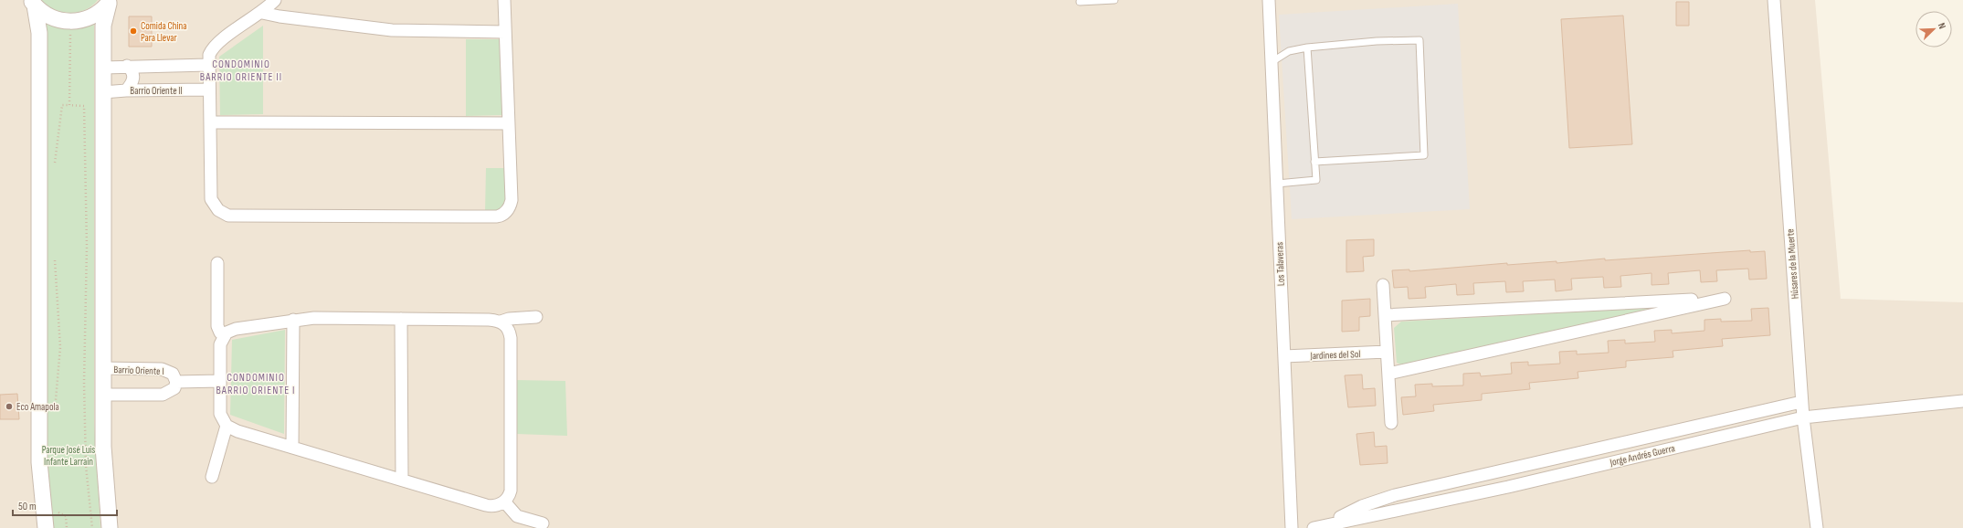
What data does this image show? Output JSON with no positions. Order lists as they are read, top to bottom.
{
  "streets": {
    "street": [
      "Barrio Oriente II",
      "Los Talaveras",
      "Húsares de la Muerte",
      "Jardines del Sol",
      "Barrio Oriente I",
      "Jorge Andrés Guerra"
    ]
  },
  "crossings": [
    ["Los Talaveras", "Jardines del Sol"],
    ["Húsares de la Muerte", "Jorge Andrés Guerra"]
  ],
  "districts": ["CONDOMINIO BARRIO ORIENTE II", "CONDOMINIO BARRIO ORIENTE I"],
  "parks": ["Parque José Luis Infante Larrain"],
  "places": ["Comida China Para Llevar", "Eco Amapola"],
  "scale_bar": "50 m",
  "north": "top right"
}
